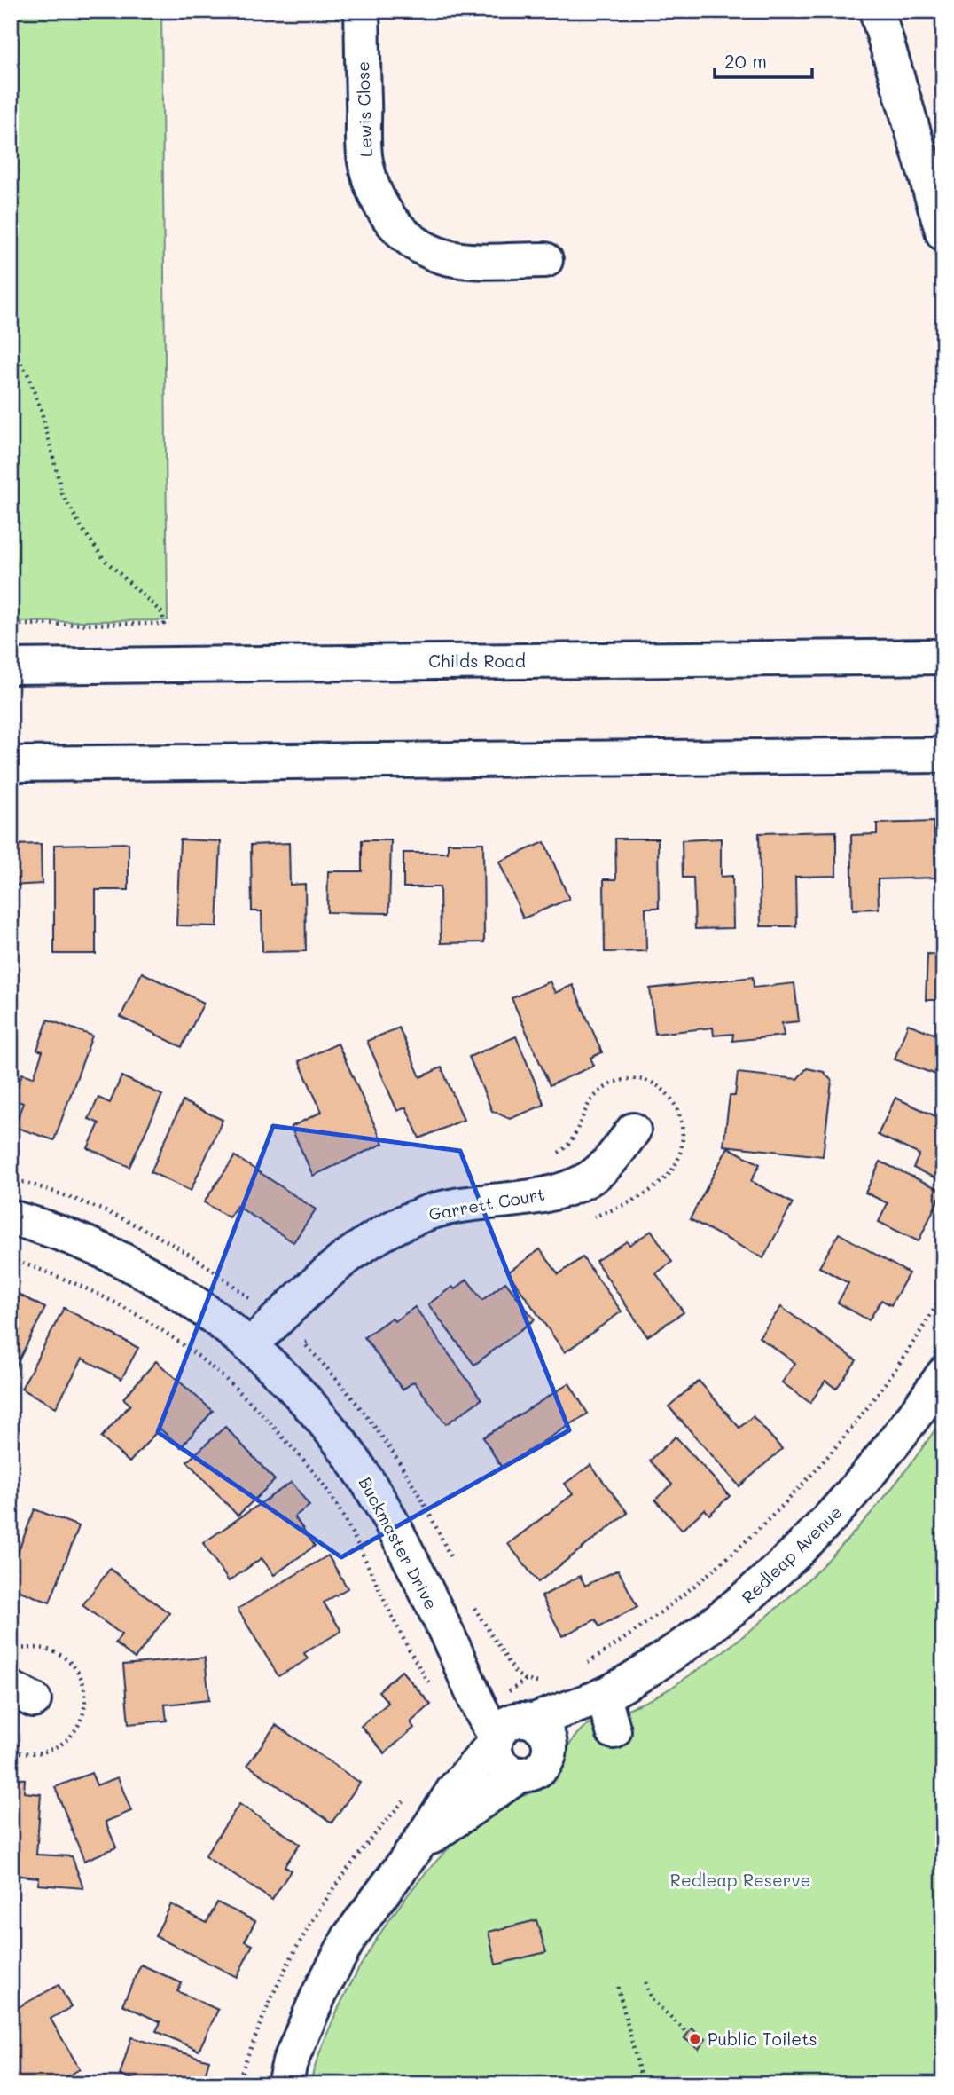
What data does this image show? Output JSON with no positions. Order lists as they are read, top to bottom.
{
  "streets": {
    "street": [
      "Lewis Close",
      "Childs Road",
      "Garrett Court",
      "Buckmaster Drive",
      "Redleap Avenue"
    ]
  },
  "crossings": [
    ["Garrett Court", "Buckmaster Drive"],
    ["Buckmaster Drive", "Redleap Avenue"]
  ],
  "parks": ["Redleap Reserve"],
  "places": ["Public Toilets"],
  "scale_bar": "20 m"
}
